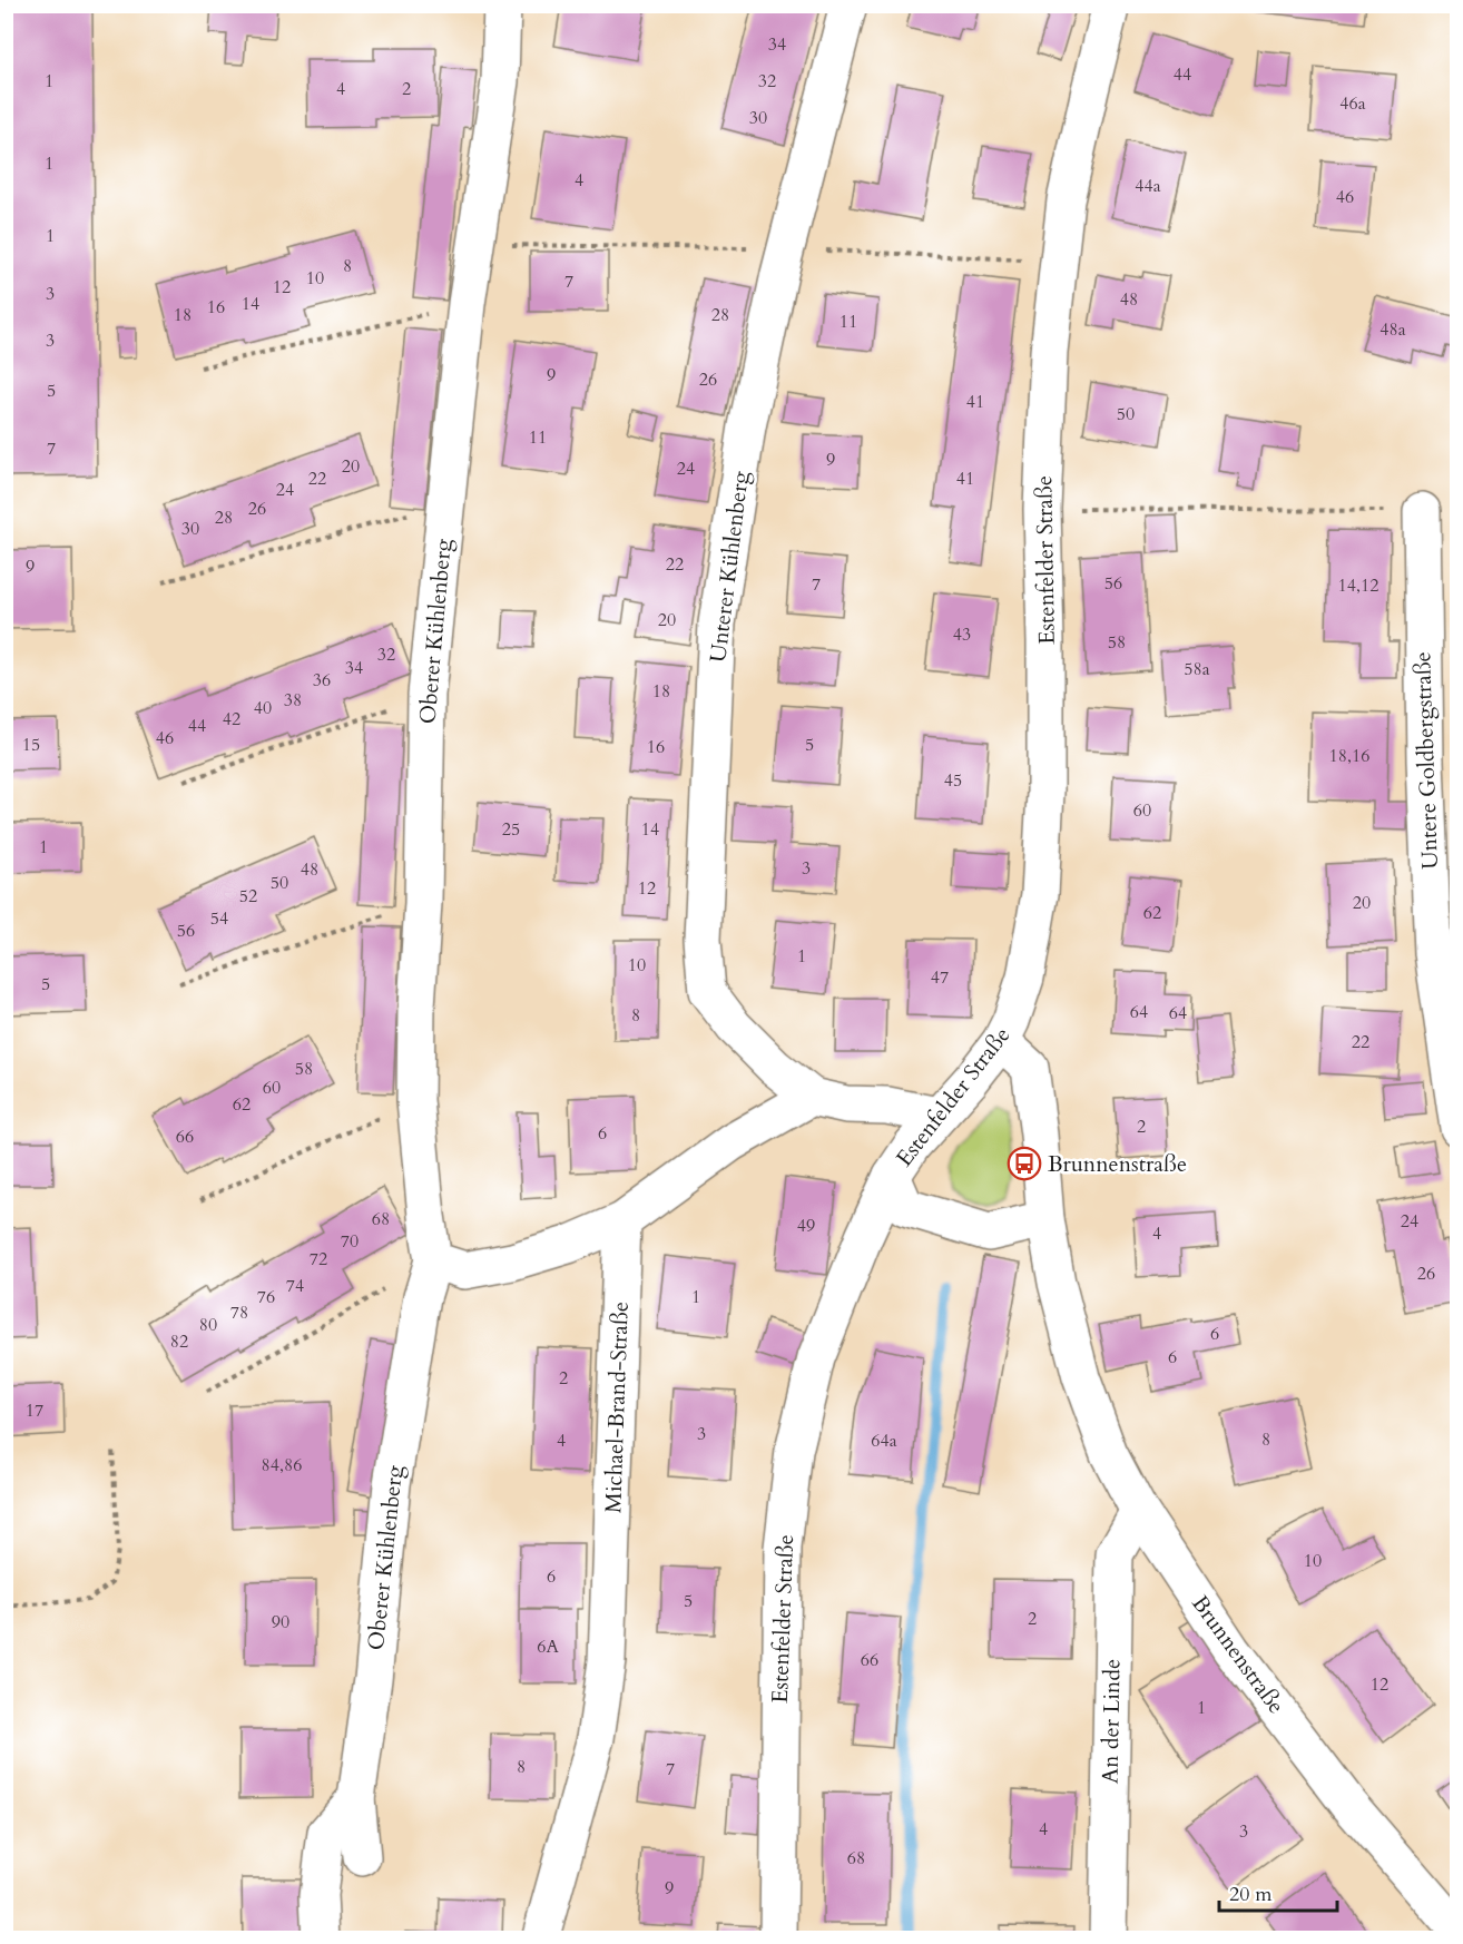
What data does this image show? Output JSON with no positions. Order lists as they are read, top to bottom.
{
  "streets": {
    "street": [
      "Estenfelder Straße",
      "Unterer Kühlenberg",
      "Oberer Kühlenberg",
      "Untere Goldbergstraße",
      "Michael-Brand-Straße",
      "Brunnenstraße",
      "An der Linde"
    ]
  },
  "crossings": [
    ["Estenfelder Straße", "Brunnenstraße"],
    ["Brunnenstraße", "An der Linde"]
  ],
  "places": {
    "bus stop": ["Brunnenstraße"]
  },
  "house_numbers": [
    "34",
    "44",
    "1",
    "32",
    "4",
    "2",
    "46a",
    "30",
    "1",
    "4",
    "44a",
    "46",
    "1",
    "8",
    "10",
    "7",
    "12",
    "3",
    "48",
    "14",
    "16",
    "18",
    "28",
    "11",
    "48a",
    "3",
    "9",
    "26",
    "5",
    "41",
    "50",
    "11",
    "7",
    "9",
    "20",
    "24",
    "22",
    "41",
    "24",
    "26",
    "28",
    "30",
    "22",
    "9",
    "56",
    "7",
    "14,12",
    "20",
    "43",
    "58",
    "32",
    "34",
    "58a",
    "36",
    "18",
    "38",
    "40",
    "42",
    "44",
    "46",
    "15",
    "5",
    "16",
    "18,16",
    "45",
    "60",
    "25",
    "14",
    "1",
    "3",
    "48",
    "50",
    "12",
    "52",
    "20",
    "62",
    "54",
    "56",
    "1",
    "10",
    "47",
    "5",
    "64",
    "64",
    "8",
    "22",
    "58",
    "60",
    "62",
    "2",
    "6",
    "66",
    "68",
    "24",
    "49",
    "4",
    "70",
    "72",
    "26",
    "74",
    "76",
    "1",
    "78",
    "80",
    "6",
    "82",
    "6",
    "2",
    "17",
    "3",
    "8",
    "4",
    "64a",
    "84,86",
    "10",
    "6",
    "5",
    "2",
    "90",
    "6A",
    "66",
    "12",
    "1",
    "8",
    "7",
    "4",
    "3",
    "68",
    "9"
  ],
  "scale_bar": "20 m"
}
